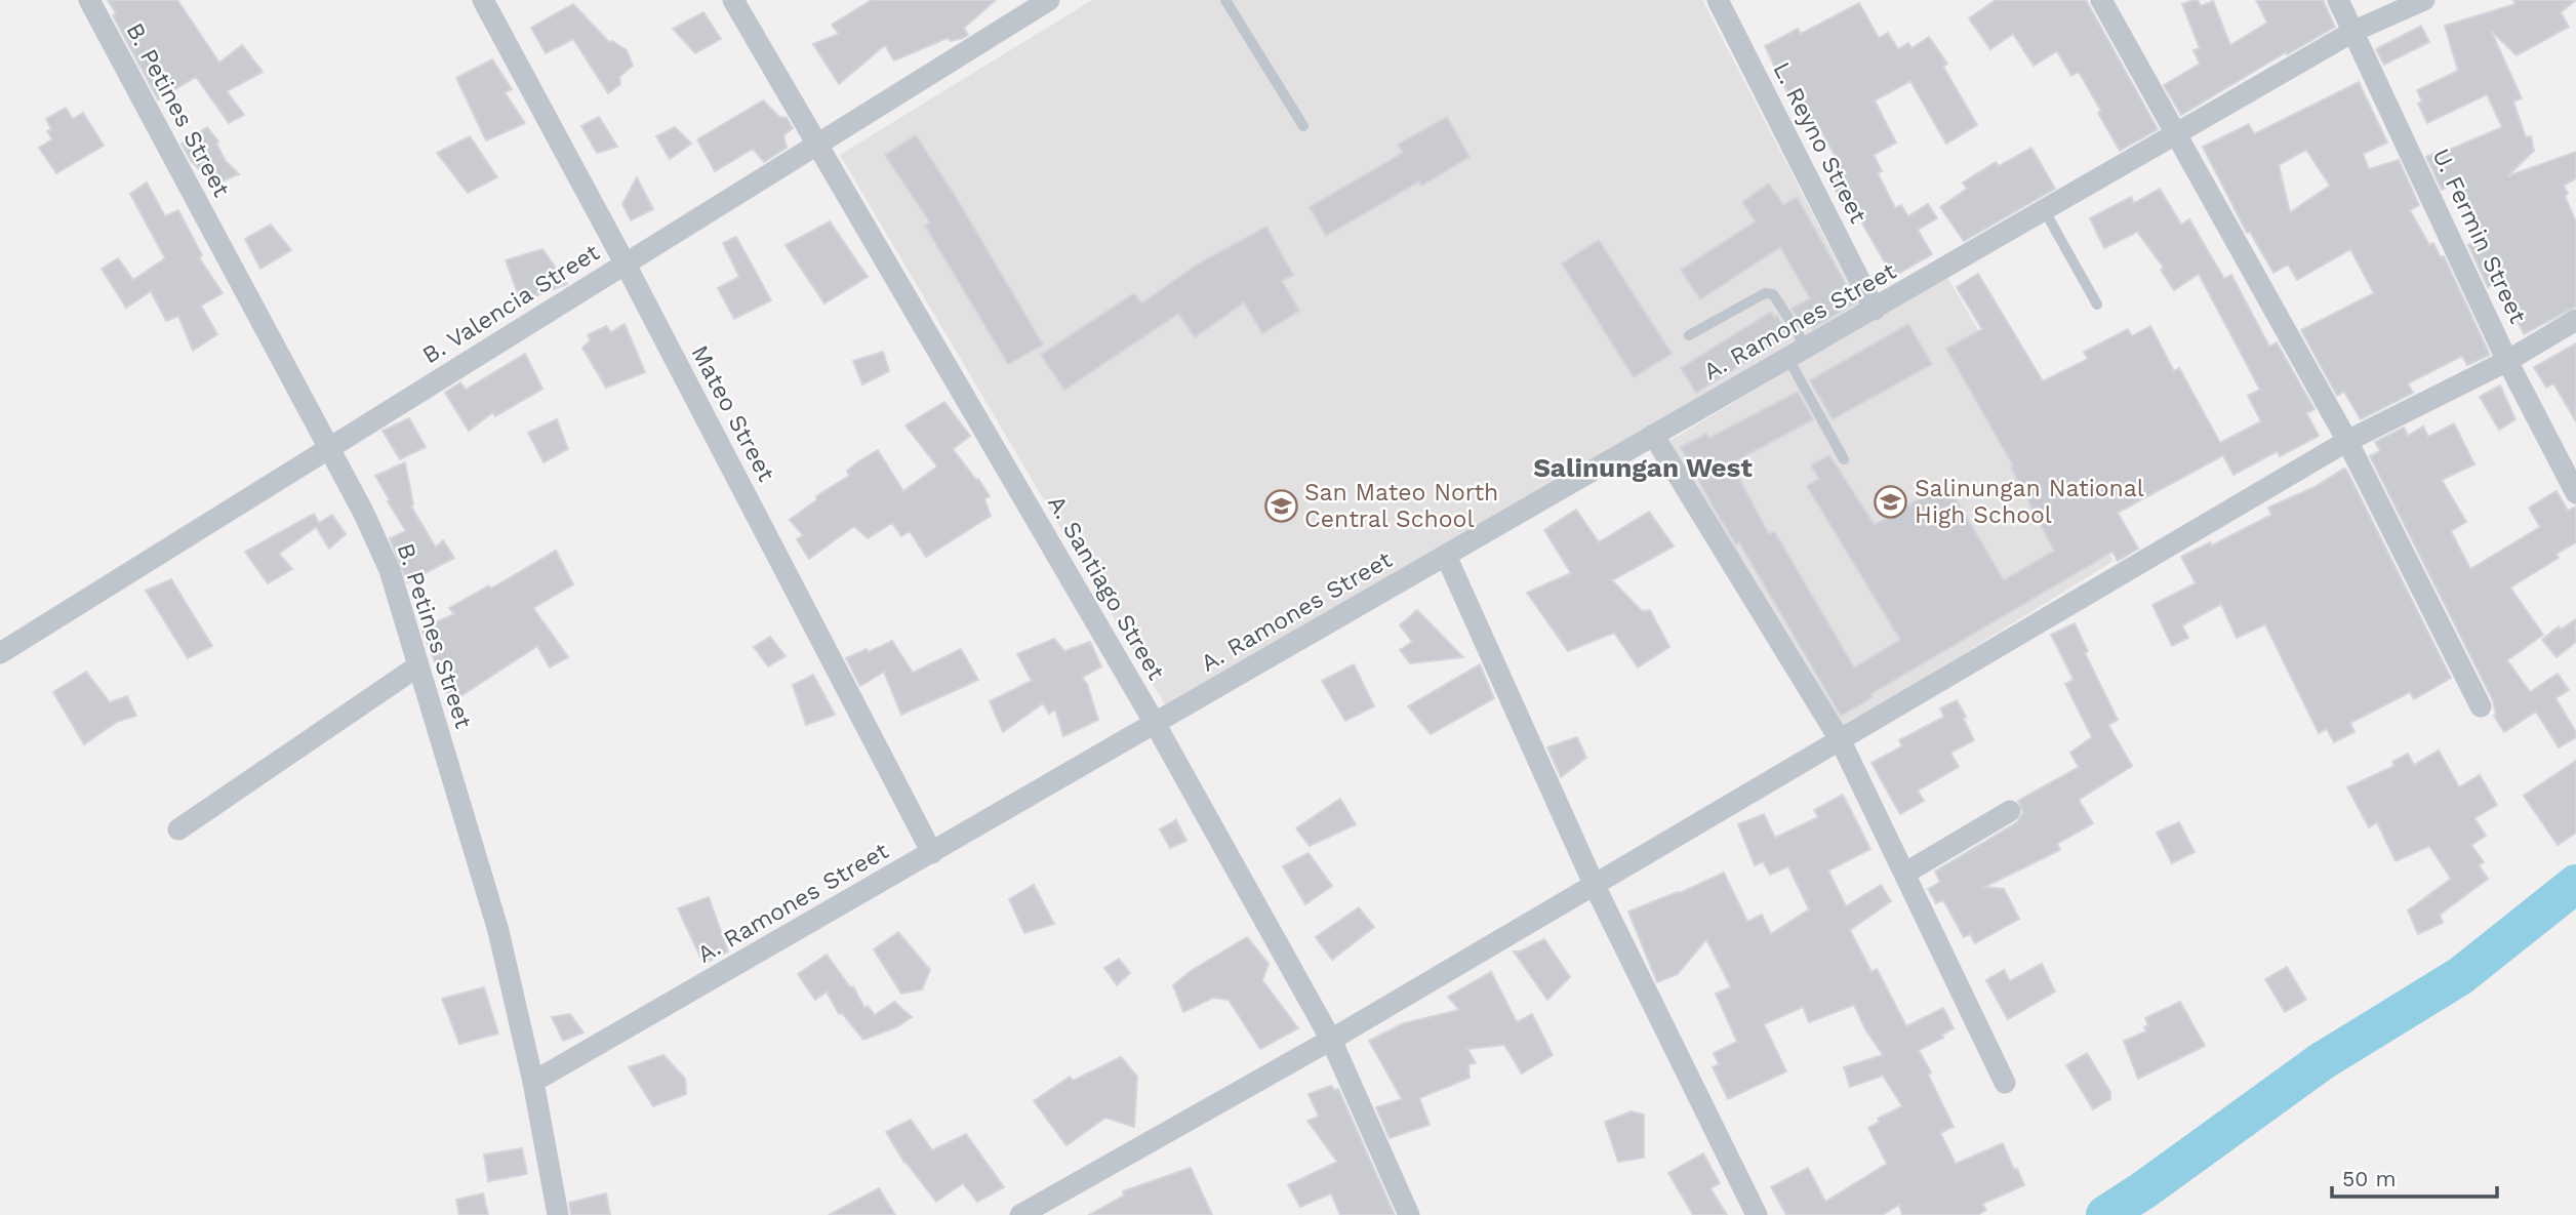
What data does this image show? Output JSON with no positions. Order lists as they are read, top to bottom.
{
  "streets": {
    "street": [
      "B. Petines Street",
      "L. Reyno Street",
      "U. Fermin Street",
      "B. Valencia Street",
      "A. Ramones Street",
      "Mateo Street",
      "A. Santiago Street"
    ]
  },
  "crossings": [
    ["B. Petines Street", "B. Valencia Street"],
    ["B. Petines Street", "A. Ramones Street"],
    ["L. Reyno Street", "A. Ramones Street"],
    ["U. Fermin Street", "A. Ramones Street"],
    ["B. Valencia Street", "Mateo Street"],
    ["B. Valencia Street", "A. Santiago Street"],
    ["A. Ramones Street", "Mateo Street"],
    ["A. Ramones Street", "A. Santiago Street"]
  ],
  "districts": ["Salinungan West"],
  "places": {
    "school or university": ["Salinungan National High School", "San Mateo North Central School"]
  },
  "scale_bar": "50 m"
}
